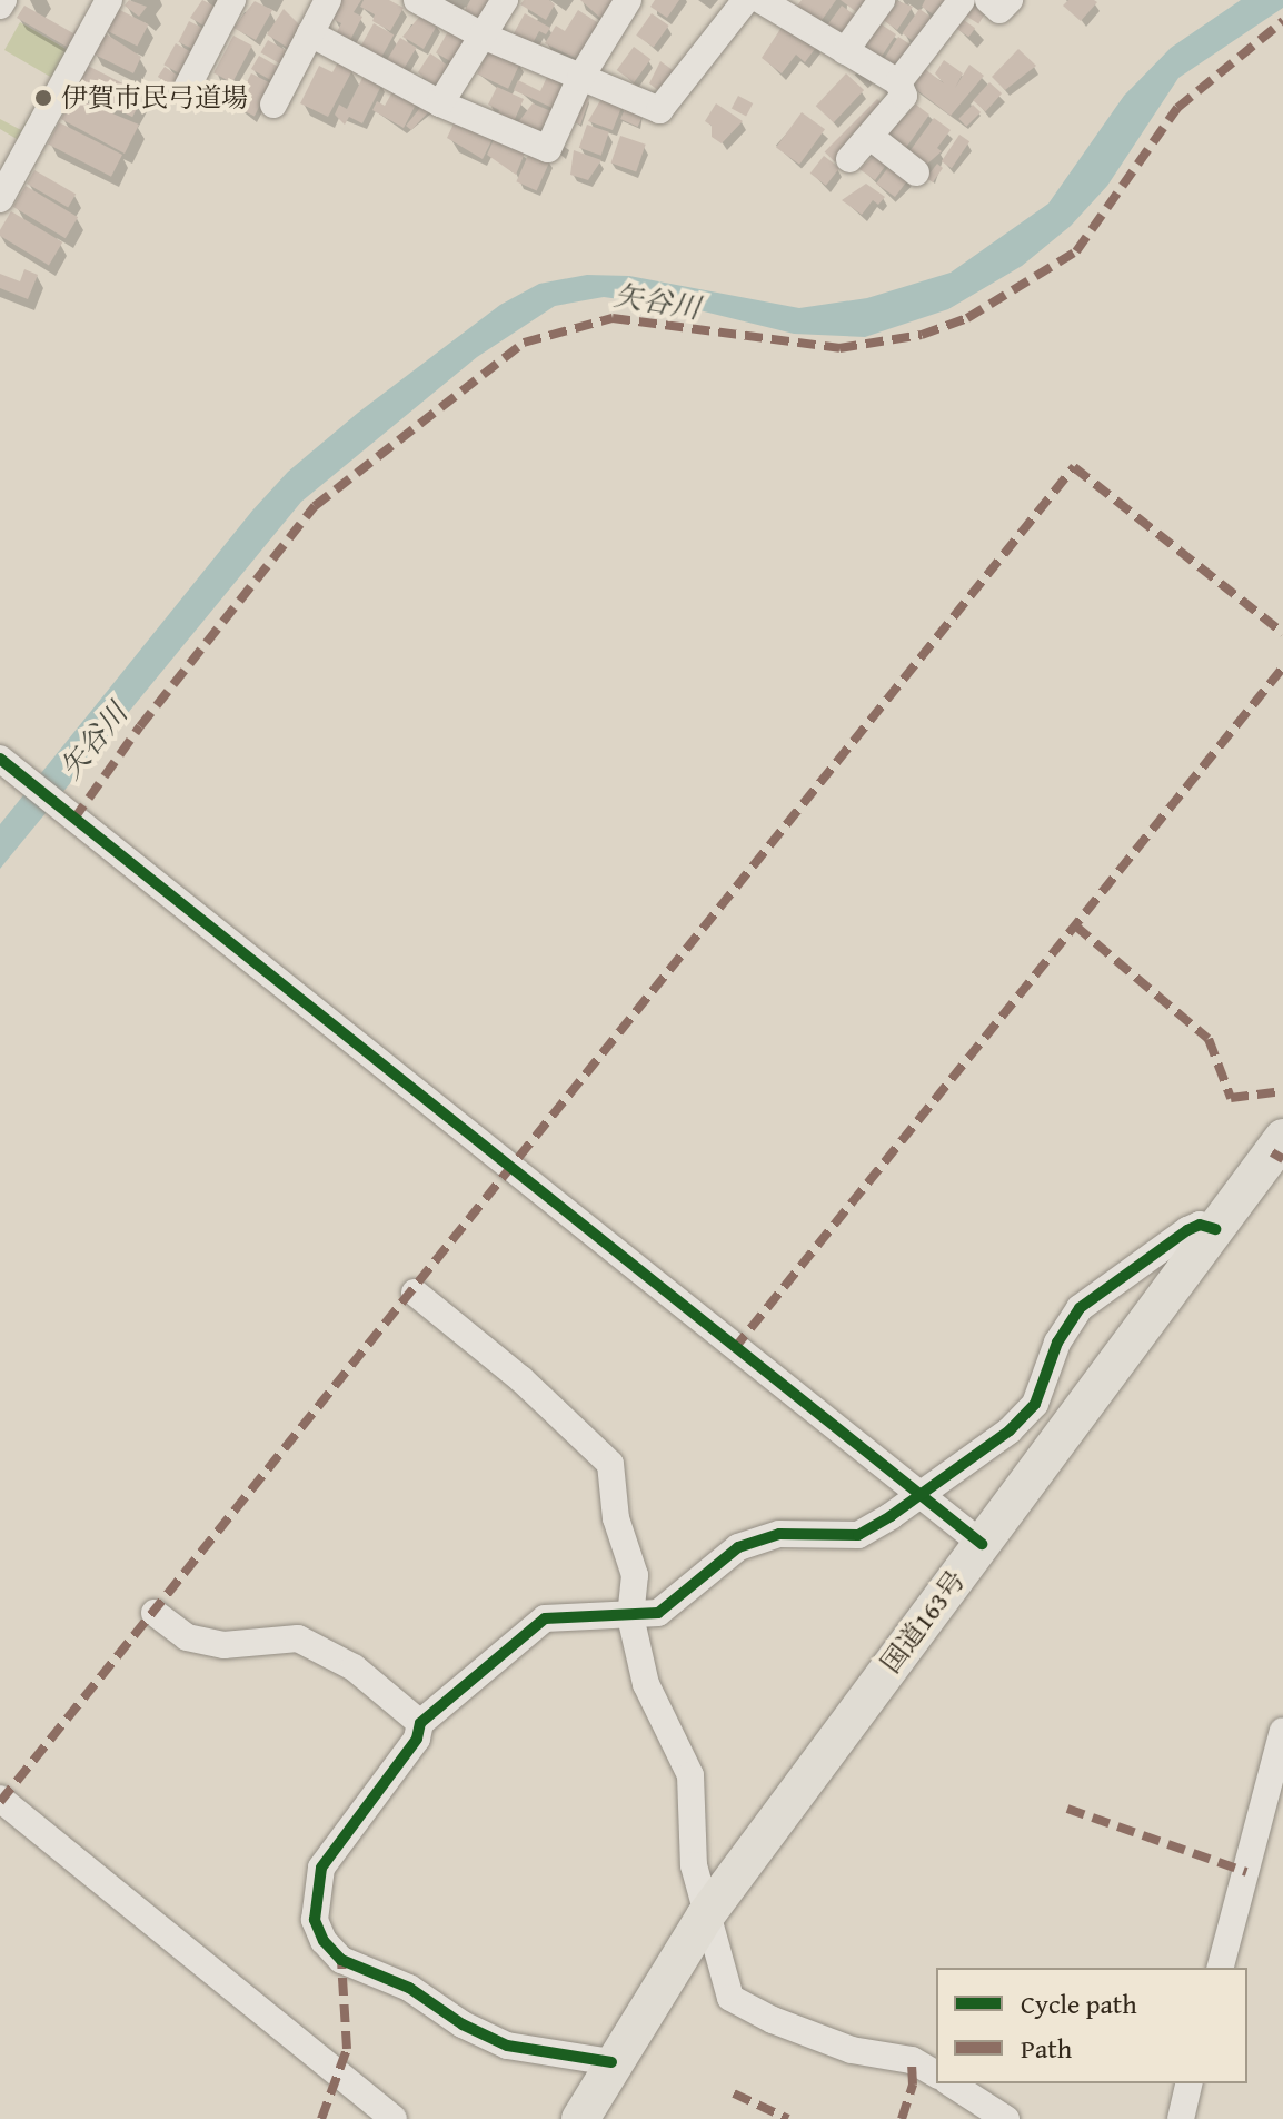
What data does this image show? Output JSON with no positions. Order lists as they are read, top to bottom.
{
  "streets": {
    "highway": ["国道163号"]
  },
  "water": ["矢谷川"],
  "places": ["伊賀市民弓道場"],
  "legend": ["Cycle path", "Path"]
}
